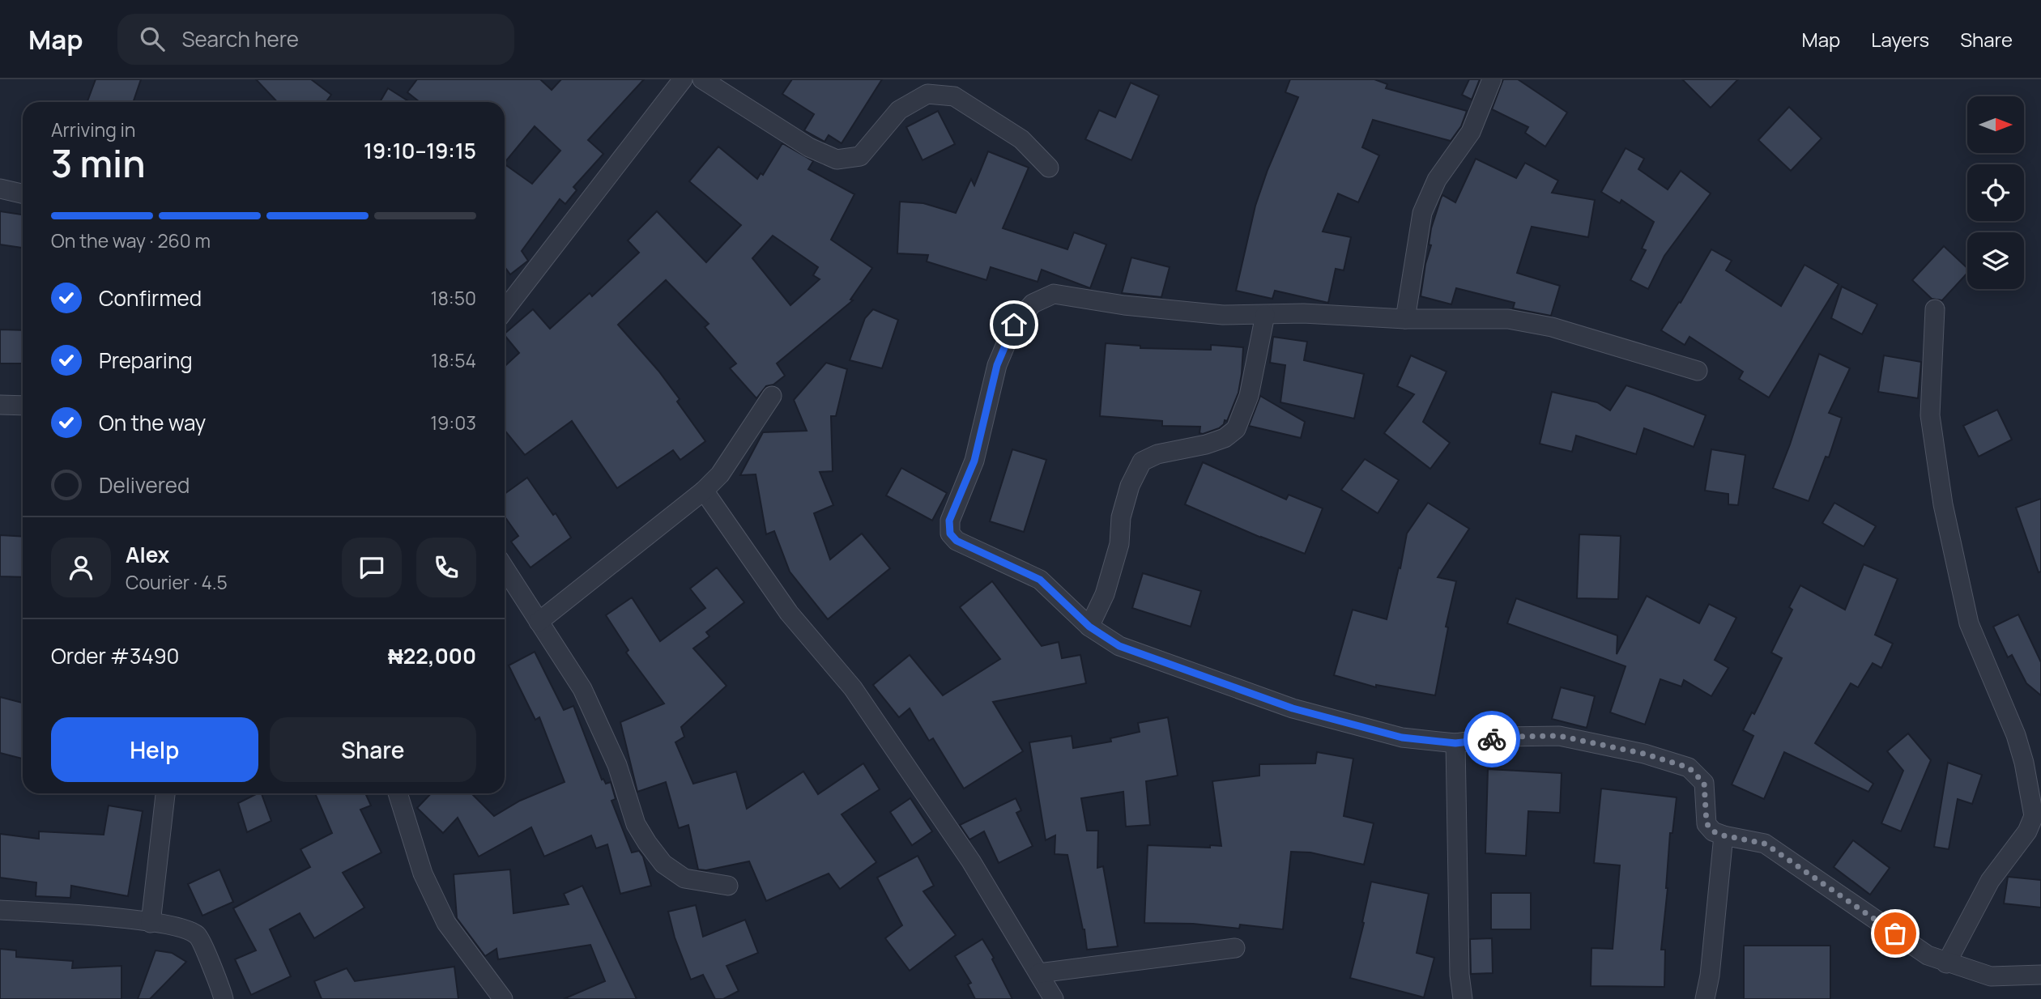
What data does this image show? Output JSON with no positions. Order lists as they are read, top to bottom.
{
  "north": "right",
  "page": {
    "header": "Map",
    "search": "Search here",
    "nav": ["Map", "Layers", "Share"],
    "heading": ["3 min", "Arriving in", "19:10–19:15"],
    "panel": [
      "Alex",
      "Courier · 4.5",
      "Order #3490",
      "₦22,000"
    ],
    "bar": "On the way · 260 m",
    "list": [
      ["Confirmed", "18:50"],
      ["Preparing", "18:54"],
      ["On the way", "19:03"],
      "Delivered"
    ],
    "buttons": ["Help", "Share"]
  }
}
